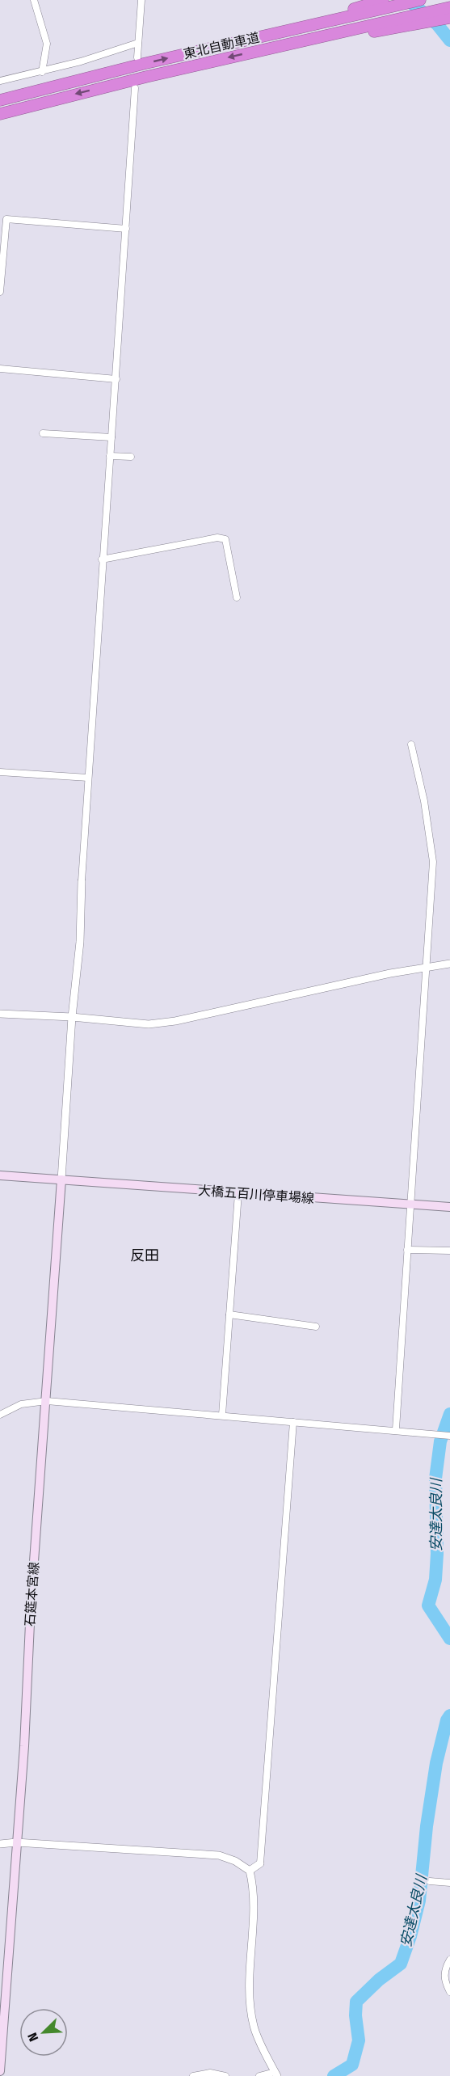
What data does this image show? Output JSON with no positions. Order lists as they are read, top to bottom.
{
  "streets": {
    "highway": ["東北自動車道"],
    "main road": ["大橋五百川停車場線", "石筵本宮線"]
  },
  "crossings": [
    ["大橋五百川停車場線", "石筵本宮線"]
  ],
  "districts": ["反田"],
  "water": ["安達太良川"],
  "north": "bottom left"
}
